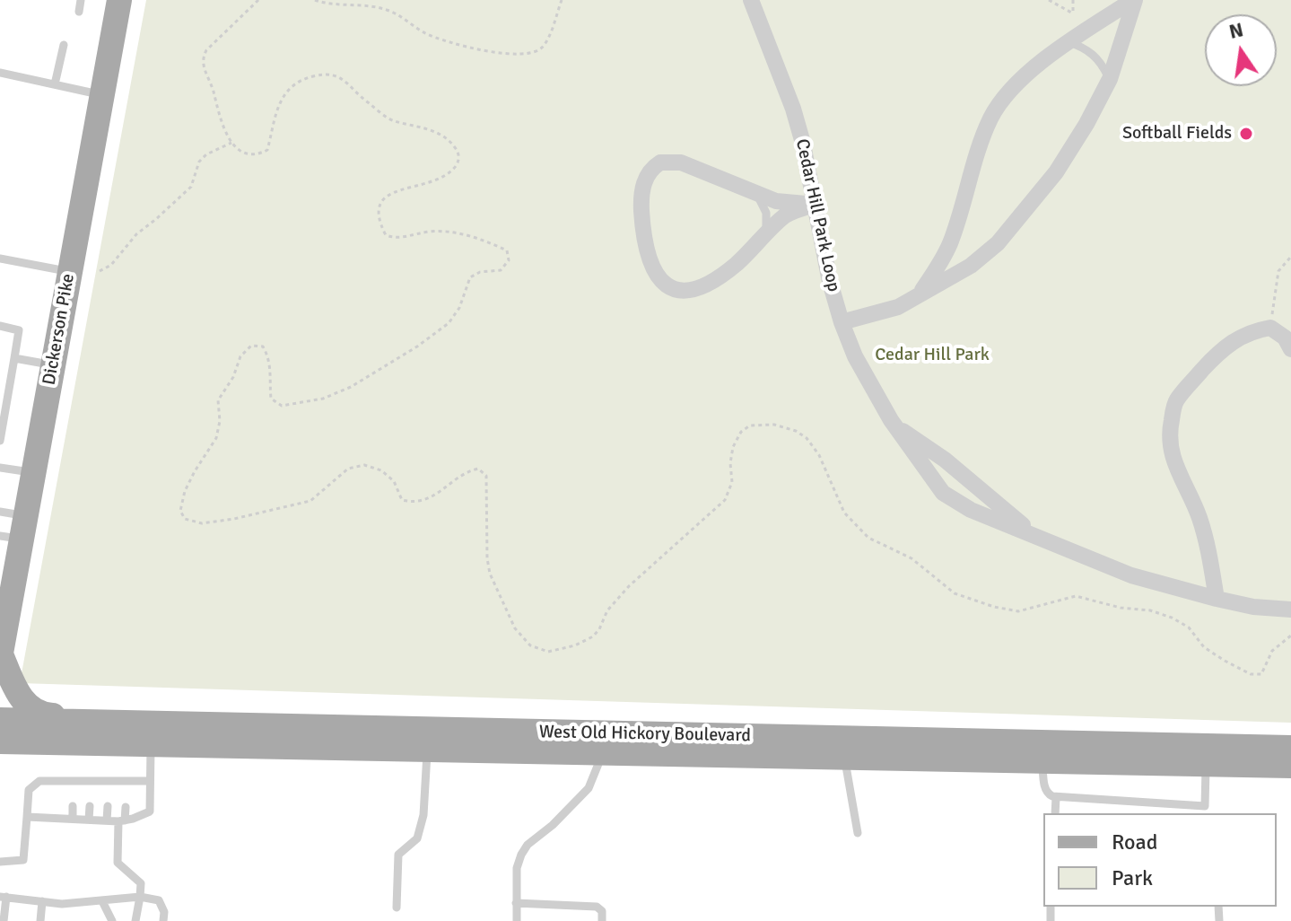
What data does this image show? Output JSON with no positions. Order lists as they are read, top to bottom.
{
  "streets": {
    "main road": ["Dickerson Pike", "West Old Hickory Boulevard"],
    "street": ["Cedar Hill Park Loop"]
  },
  "parks": ["Cedar Hill Park"],
  "places": ["Softball Fields"],
  "legend": ["Road", "Park"],
  "north": "top"
}
